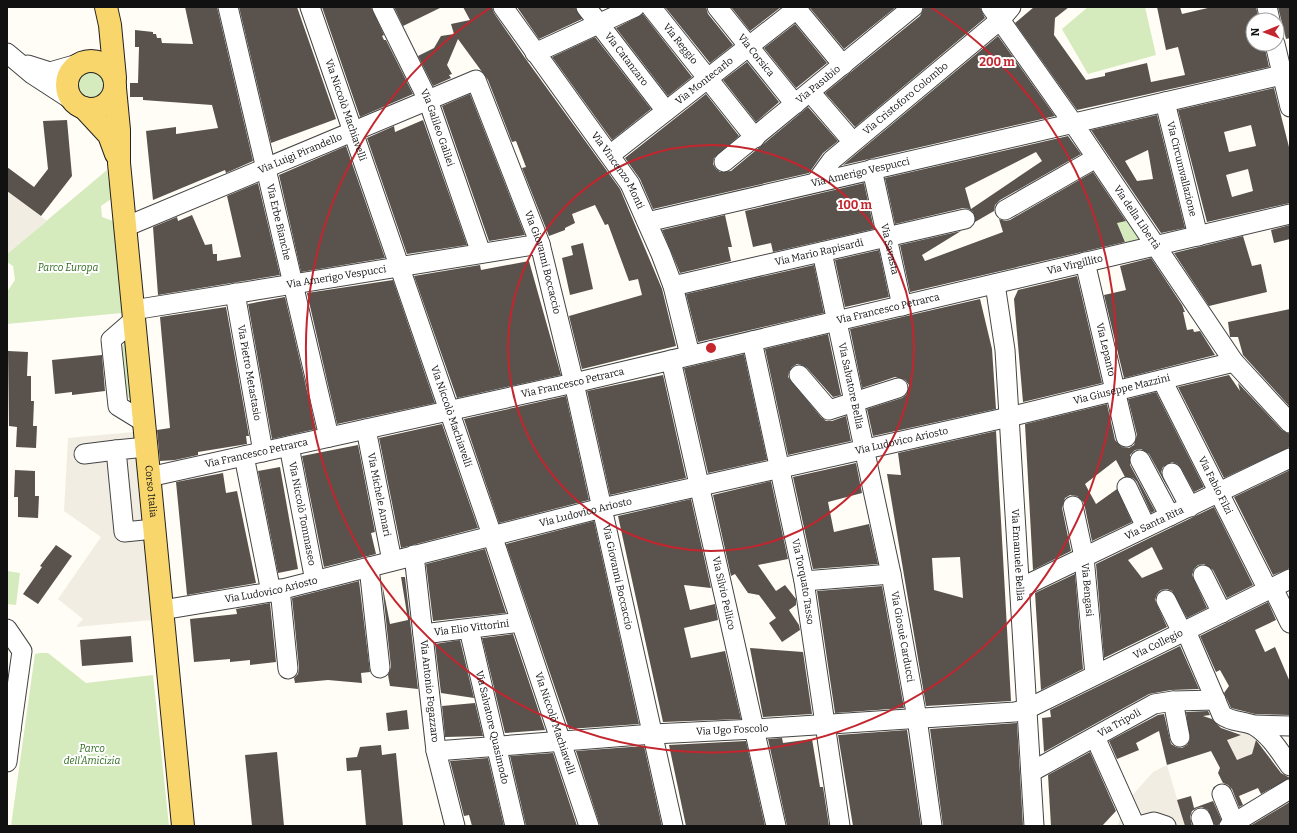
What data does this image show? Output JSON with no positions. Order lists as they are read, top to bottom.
{
  "streets": {
    "main road": ["Corso Italia"],
    "street": [
      "Via Reggio",
      "Via Corsica",
      "Via Catanzaro",
      "Via Montecarlo",
      "Via Pasubio",
      "Via Cristoforo Colombo",
      "Via Niccolò Machiavelli",
      "Via Galileo Galilei",
      "Via Luigi Pirandello",
      "Via Circumvallazione",
      "Via Vincenzo Monti",
      "Via Amerigo Vespucci",
      "Via della Libertà",
      "Via Erbe Bianche",
      "Via Savasta",
      "Via Mario Rapisardi",
      "Via Giovanni Boccaccio",
      "Via Virgillito",
      "Via Francesco Petrarca",
      "Via Lepanto",
      "Via Pietro Metastasio",
      "Via Salvatore Bellia",
      "Via Giuseppe Mazzini",
      "Via Ludovico Ariosto",
      "Via Fabio Filzi",
      "Via Michele Amari",
      "Via Niccolò Tommaseo",
      "Via Santa Rita",
      "Via Emanuele Bellia",
      "Via Torquato Tasso",
      "Via Bengasi",
      "Via Silvio Pellico",
      "Via Elio Vittorini",
      "Via Giosuè Carducci",
      "Via Collegio",
      "Via Antonio Fogazzaro",
      "Via Tripoli",
      "Via Salvatore Quasimodo",
      "Via Ugo Foscolo"
    ]
  },
  "crossings": [
    ["Via Reggio", "Via Montecarlo"],
    ["Via Reggio", "Via Pasubio"],
    ["Via Corsica", "Via Montecarlo"],
    ["Via Corsica", "Via Pasubio"],
    ["Via Corsica", "Via Cristoforo Colombo"],
    ["Via Catanzaro", "Via Montecarlo"],
    ["Via Montecarlo", "Via Vincenzo Monti"],
    ["Via Cristoforo Colombo", "Via Amerigo Vespucci"],
    ["Via Cristoforo Colombo", "Via della Libertà"],
    ["Via Niccolò Machiavelli", "Via Luigi Pirandello"],
    ["Via Niccolò Machiavelli", "Via Amerigo Vespucci"],
    ["Via Niccolò Machiavelli", "Via Francesco Petrarca"],
    ["Via Niccolò Machiavelli", "Via Ludovico Ariosto"],
    ["Via Niccolò Machiavelli", "Via Elio Vittorini"],
    ["Via Niccolò Machiavelli", "Via Ugo Foscolo"],
    ["Via Galileo Galilei", "Via Luigi Pirandello"],
    ["Via Galileo Galilei", "Via Amerigo Vespucci"],
    ["Via Luigi Pirandello", "Via Erbe Bianche"],
    ["Via Luigi Pirandello", "Via Giovanni Boccaccio"],
    ["Via Luigi Pirandello", "Corso Italia"],
    ["Via Vincenzo Monti", "Via Amerigo Vespucci"],
    ["Via Vincenzo Monti", "Via Mario Rapisardi"],
    ["Via Vincenzo Monti", "Via Francesco Petrarca"],
    ["Via Amerigo Vespucci", "Via della Libertà"],
    ["Via Amerigo Vespucci", "Via Erbe Bianche"],
    ["Via Amerigo Vespucci", "Via Savasta"],
    ["Via Amerigo Vespucci", "Via Giovanni Boccaccio"],
    ["Via Amerigo Vespucci", "Via Pietro Metastasio"],
    ["Via Amerigo Vespucci", "Corso Italia"],
    ["Via della Libertà", "Via Virgillito"],
    ["Via della Libertà", "Via Giuseppe Mazzini"],
    ["Via Erbe Bianche", "Via Francesco Petrarca"],
    ["Via Savasta", "Via Mario Rapisardi"],
    ["Via Savasta", "Via Francesco Petrarca"],
    ["Via Mario Rapisardi", "Via Salvatore Bellia"],
    ["Via Giovanni Boccaccio", "Via Francesco Petrarca"],
    ["Via Giovanni Boccaccio", "Via Ludovico Ariosto"],
    ["Via Giovanni Boccaccio", "Via Ugo Foscolo"],
    ["Via Virgillito", "Via Francesco Petrarca"],
    ["Via Virgillito", "Via Lepanto"],
    ["Via Virgillito", "Via Emanuele Bellia"],
    ["Via Francesco Petrarca", "Via Pietro Metastasio"],
    ["Via Francesco Petrarca", "Via Salvatore Bellia"],
    ["Via Francesco Petrarca", "Corso Italia"],
    ["Via Francesco Petrarca", "Via Michele Amari"],
    ["Via Francesco Petrarca", "Via Niccolò Tommaseo"],
    ["Via Francesco Petrarca", "Via Emanuele Bellia"],
    ["Via Francesco Petrarca", "Via Torquato Tasso"],
    ["Via Francesco Petrarca", "Via Silvio Pellico"],
    ["Via Lepanto", "Via Giuseppe Mazzini"],
    ["Via Salvatore Bellia", "Via Ludovico Ariosto"],
    ["Via Salvatore Bellia", "Via Giosuè Carducci"],
    ["Via Giuseppe Mazzini", "Via Ludovico Ariosto"],
    ["Via Giuseppe Mazzini", "Via Fabio Filzi"],
    ["Via Giuseppe Mazzini", "Via Emanuele Bellia"],
    ["Via Ludovico Ariosto", "Corso Italia"],
    ["Via Ludovico Ariosto", "Via Michele Amari"],
    ["Via Ludovico Ariosto", "Via Niccolò Tommaseo"],
    ["Via Ludovico Ariosto", "Via Emanuele Bellia"],
    ["Via Ludovico Ariosto", "Via Torquato Tasso"],
    ["Via Ludovico Ariosto", "Via Silvio Pellico"],
    ["Via Ludovico Ariosto", "Via Giosuè Carducci"],
    ["Via Ludovico Ariosto", "Via Antonio Fogazzaro"],
    ["Via Fabio Filzi", "Via Santa Rita"],
    ["Via Fabio Filzi", "Via Collegio"],
    ["Via Santa Rita", "Via Emanuele Bellia"],
    ["Via Santa Rita", "Via Bengasi"],
    ["Via Emanuele Bellia", "Via Collegio"],
    ["Via Emanuele Bellia", "Via Tripoli"],
    ["Via Emanuele Bellia", "Via Ugo Foscolo"],
    ["Via Torquato Tasso", "Via Ugo Foscolo"],
    ["Via Bengasi", "Via Collegio"],
    ["Via Silvio Pellico", "Via Ugo Foscolo"],
    ["Via Elio Vittorini", "Via Antonio Fogazzaro"],
    ["Via Elio Vittorini", "Via Salvatore Quasimodo"],
    ["Via Giosuè Carducci", "Via Ugo Foscolo"],
    ["Via Collegio", "Via Ugo Foscolo"],
    ["Via Antonio Fogazzaro", "Via Ugo Foscolo"],
    ["Via Salvatore Quasimodo", "Via Ugo Foscolo"]
  ],
  "parks": ["Parco Europa", "Parco dell'Amicizia"],
  "north": "left",
  "rings": ["200 m", "100 m"]
}
